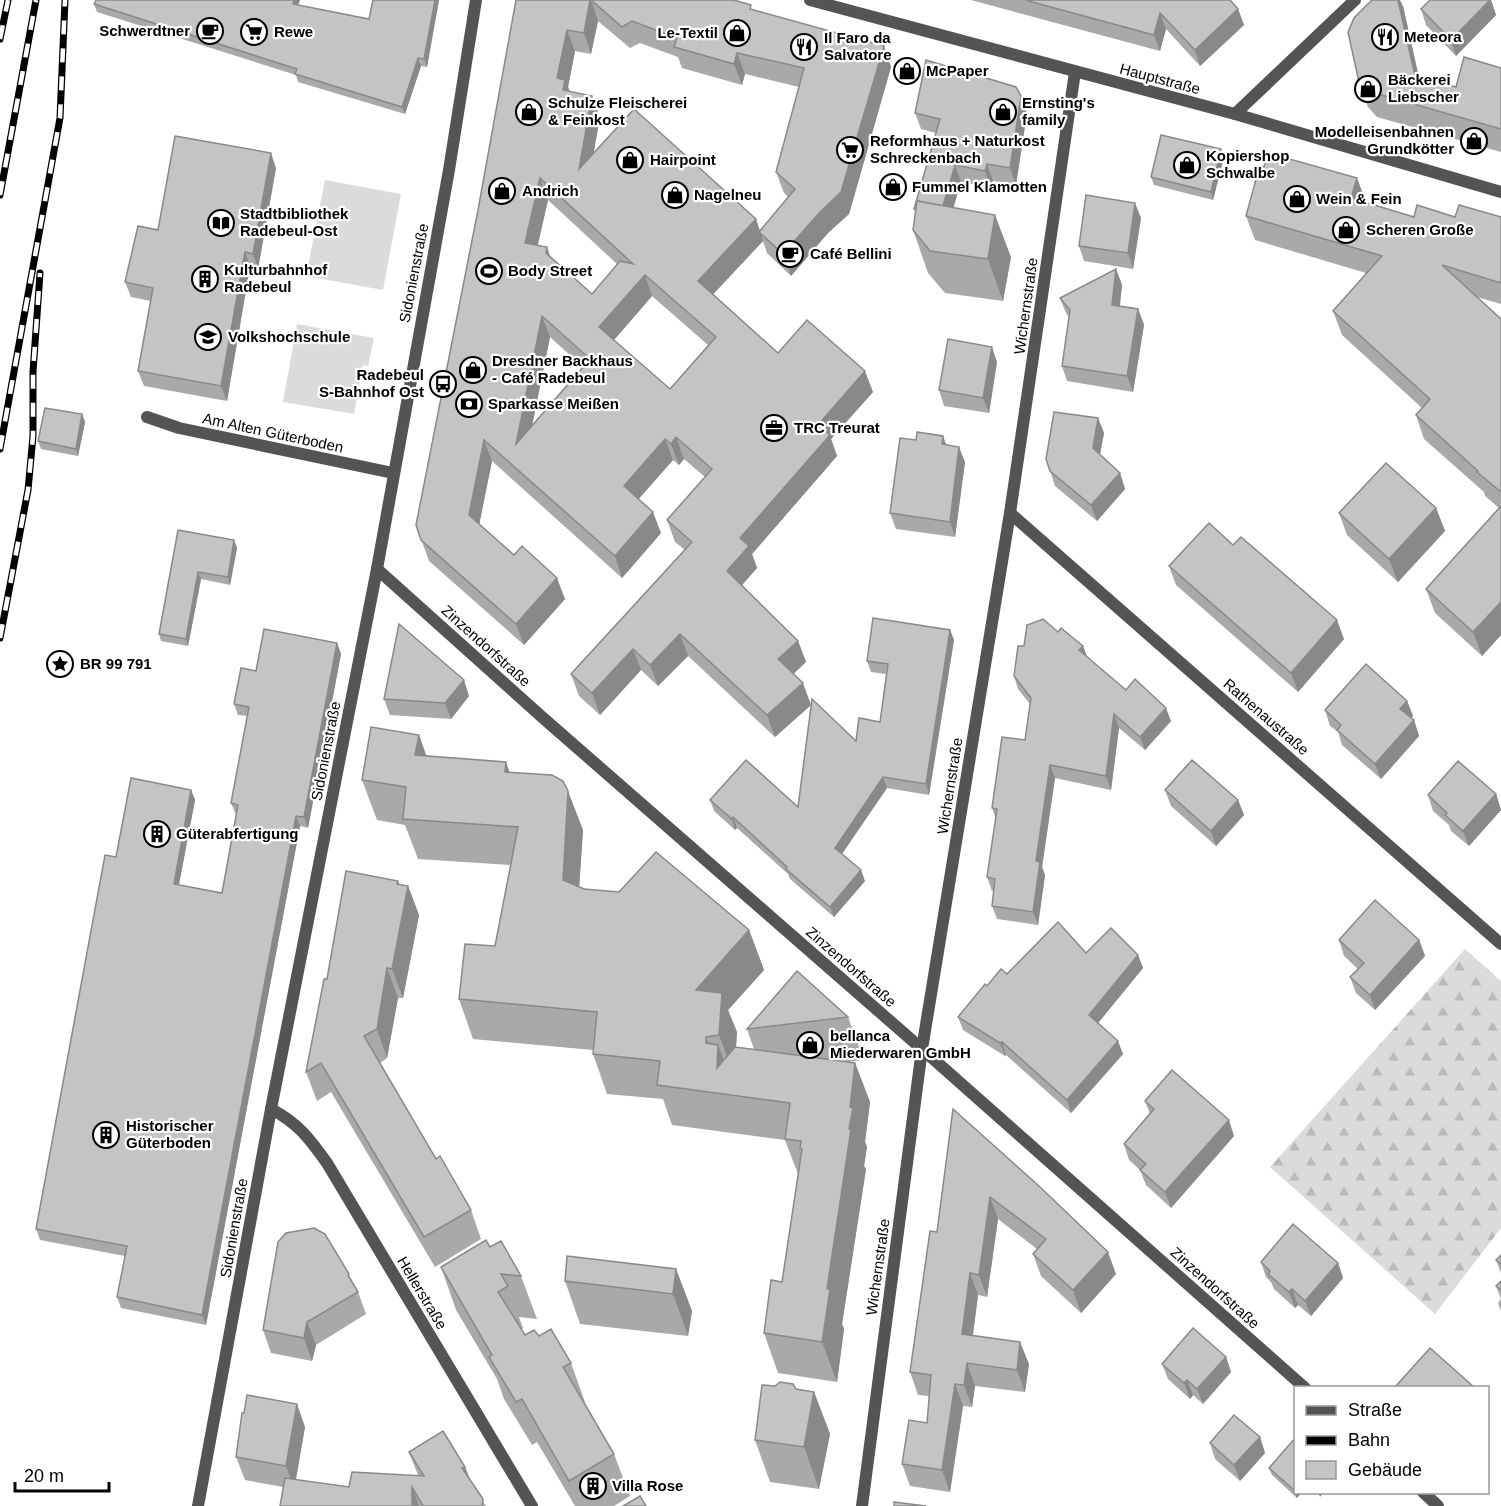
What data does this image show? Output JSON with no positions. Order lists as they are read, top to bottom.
{
  "streets": {
    "street": [
      "Hauptstraße",
      "Sidonienstraße",
      "Wichernstraße",
      "Am Alten Güterboden",
      "Zinzendorfstraße",
      "Rathenaustraße",
      "Hellerstraße"
    ]
  },
  "crossings": [
    ["Hauptstraße", "Wichernstraße"],
    ["Sidonienstraße", "Am Alten Güterboden"],
    ["Sidonienstraße", "Zinzendorfstraße"],
    ["Sidonienstraße", "Hellerstraße"],
    ["Wichernstraße", "Zinzendorfstraße"],
    ["Wichernstraße", "Rathenaustraße"]
  ],
  "places": {
    "cafe": ["Schwerdtner", "Café Bellini"],
    "supermarket": ["Rewe", "Reformhaus + Naturkost Schreckenbach"],
    "shop": [
      "Le-Textil",
      "McPaper",
      "Bäckerei Liebscher",
      "Schulze Fleischerei & Feinkost",
      "Ernsting's family",
      "Modelleisenbahnen Grundkötter",
      "Hairpoint",
      "Kopiershop Schwalbe",
      "Fummel Klamotten",
      "Andrich",
      "Nagelneu",
      "Wein & Fein",
      "Scheren Große",
      "Dresdner Backhaus - Café Radebeul",
      "bellanca Miederwaren GmbH"
    ],
    "restaurant": ["Meteora", "Il Faro da Salvatore"],
    "library": ["Stadtbibliothek Radebeul-Ost"],
    "sports": ["Body Street"],
    "building": [
      "Kulturbahnhof Radebeul",
      "Güterabfertigung",
      "Historischer Güterboden",
      "Villa Rose"
    ],
    "school or university": ["Volkshochschule"],
    "bus stop": ["Radebeul S-Bahnhof Ost"],
    "bank": ["Sparkasse Meißen"],
    "office": ["TRC Treurat"],
    "place": ["BR 99 791"]
  },
  "legend": ["Straße", "Bahn", "Gebäude"],
  "scale_bar": "20 m"
}
